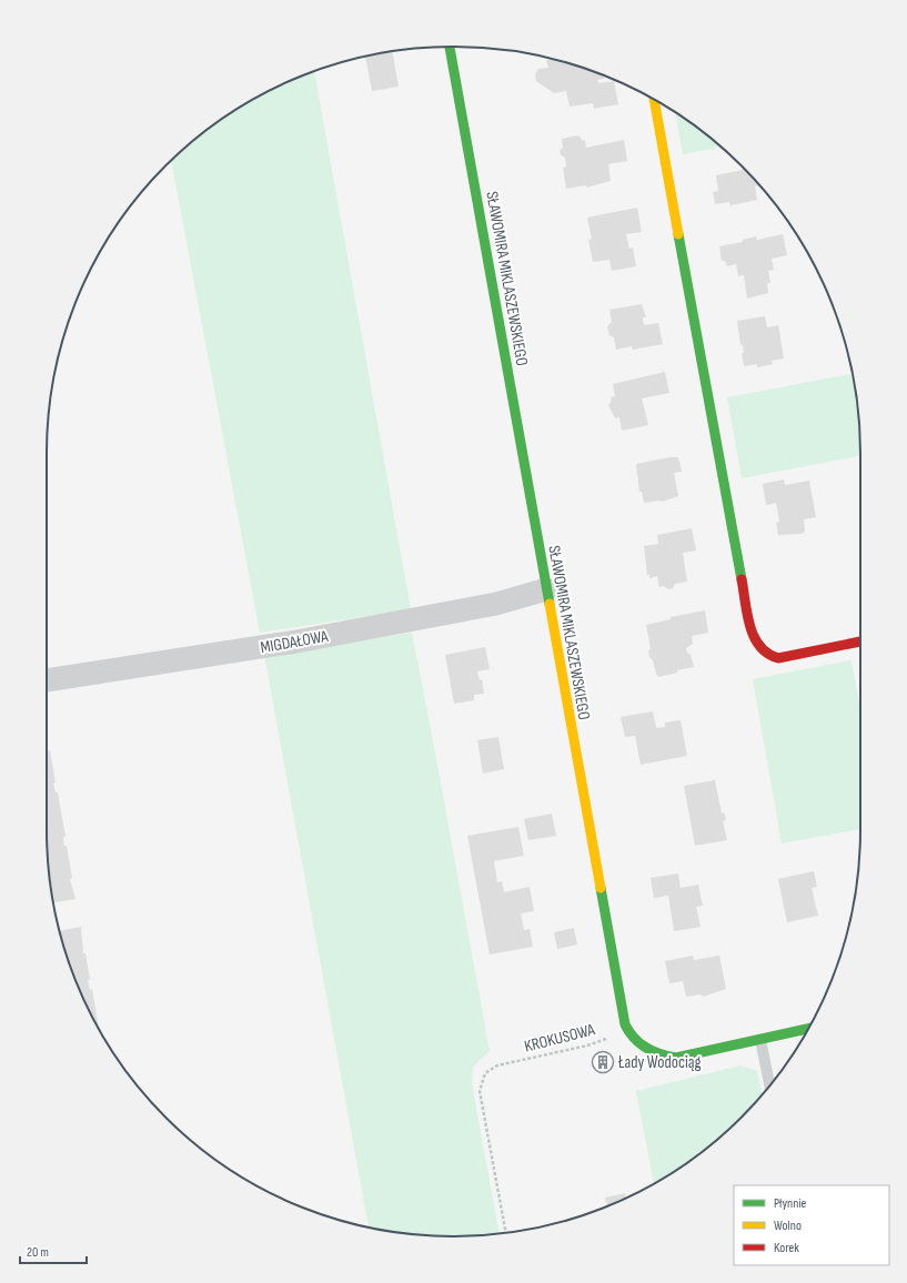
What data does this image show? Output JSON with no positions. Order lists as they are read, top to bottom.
{
  "streets": {
    "street": ["SŁAWOMIRA MIKLASZEWSKIEGO", "MIGDAŁOWA"],
    "path": ["KROKUSOWA"]
  },
  "crossings": [
    ["SŁAWOMIRA MIKLASZEWSKIEGO", "MIGDAŁOWA"],
    ["SŁAWOMIRA MIKLASZEWSKIEGO", "KROKUSOWA"]
  ],
  "places": {
    "building": ["Łady Wodociąg"]
  },
  "legend": ["Płynnie", "Wolno", "Korek"],
  "scale_bar": "20 m"
}
